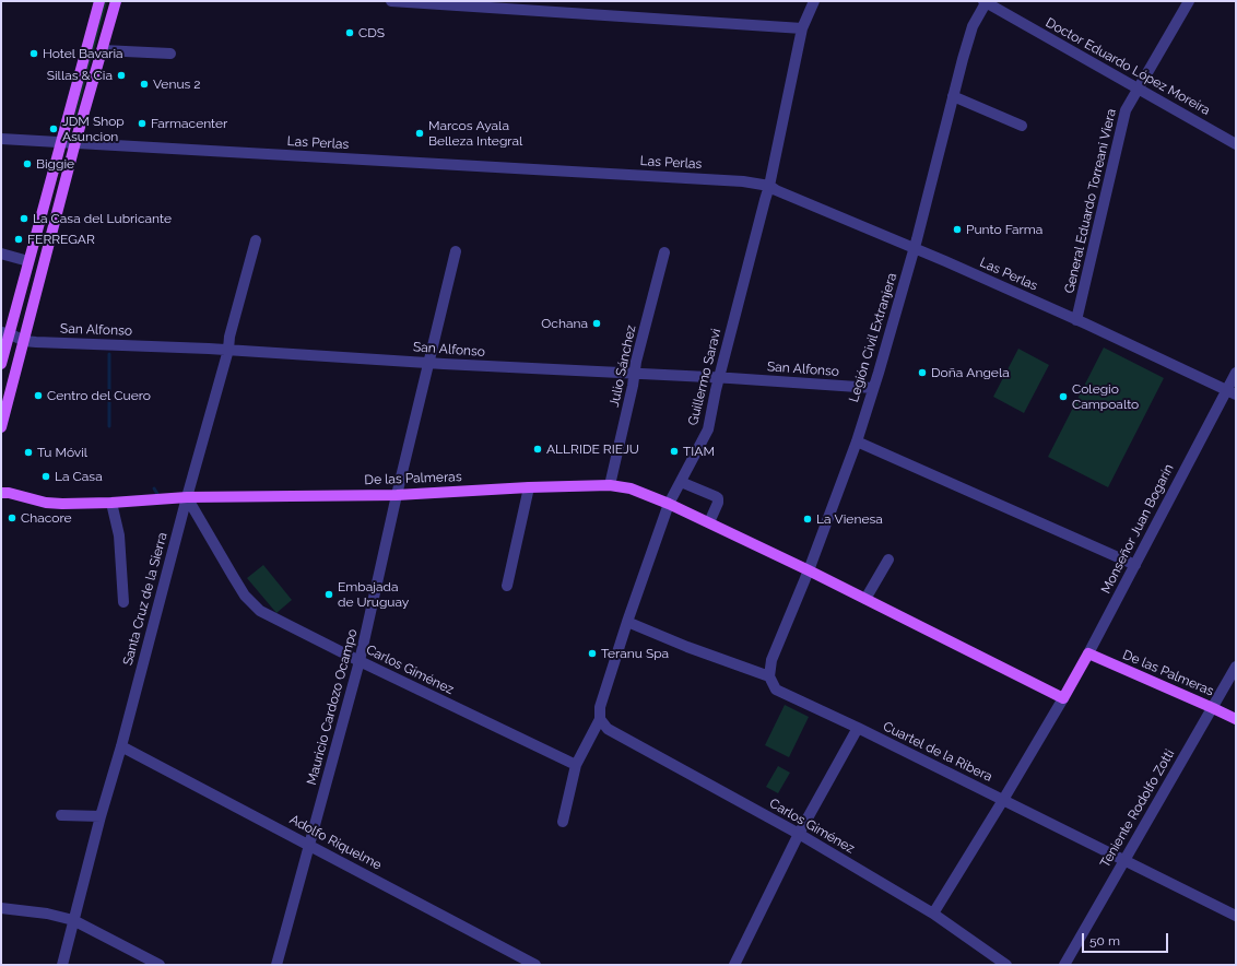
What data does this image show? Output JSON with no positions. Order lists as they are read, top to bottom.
{
  "streets": {
    "main road": ["De las Palmeras", "Monseñor Juan Bogarín"],
    "street": [
      "Doctor Eduardo López Moreira",
      "Las Perlas",
      "General Eduardo Torreani Viera",
      "San Alfonso",
      "Legión Civil Extranjera",
      "Julio Sánchez",
      "Guillermo Saravi",
      "Santa Cruz de la Sierra",
      "Carlos Giménez",
      "Mauricio Cardozo Ocampo",
      "Cuartel de la Ribera",
      "Teniente Rodolfo Zotti",
      "Adolfo Riquelme"
    ]
  },
  "crossings": [
    ["Doctor Eduardo López Moreira", "General Eduardo Torreani Viera"],
    ["Doctor Eduardo López Moreira", "Legión Civil Extranjera"],
    ["Las Perlas", "General Eduardo Torreani Viera"],
    ["Las Perlas", "Legión Civil Extranjera"],
    ["Las Perlas", "Guillermo Saravi"],
    ["Las Perlas", "Monseñor Juan Bogarín"],
    ["San Alfonso", "Legión Civil Extranjera"],
    ["San Alfonso", "Julio Sánchez"],
    ["San Alfonso", "Guillermo Saravi"],
    ["San Alfonso", "Santa Cruz de la Sierra"],
    ["San Alfonso", "Mauricio Cardozo Ocampo"],
    ["Legión Civil Extranjera", "De las Palmeras"],
    ["Legión Civil Extranjera", "Cuartel de la Ribera"],
    ["Julio Sánchez", "De las Palmeras"],
    ["Guillermo Saravi", "De las Palmeras"],
    ["Guillermo Saravi", "Carlos Giménez"],
    ["De las Palmeras", "Monseñor Juan Bogarín"],
    ["De las Palmeras", "Santa Cruz de la Sierra"],
    ["De las Palmeras", "Carlos Giménez"],
    ["De las Palmeras", "Mauricio Cardozo Ocampo"],
    ["De las Palmeras", "Teniente Rodolfo Zotti"],
    ["Monseñor Juan Bogarín", "Carlos Giménez"],
    ["Monseñor Juan Bogarín", "Cuartel de la Ribera"],
    ["Santa Cruz de la Sierra", "Carlos Giménez"],
    ["Santa Cruz de la Sierra", "Adolfo Riquelme"],
    ["Carlos Giménez", "Mauricio Cardozo Ocampo"],
    ["Mauricio Cardozo Ocampo", "Adolfo Riquelme"],
    ["Cuartel de la Ribera", "Teniente Rodolfo Zotti"]
  ],
  "places": [
    "CDS",
    "Hotel Bavaria",
    "Sillas & Cia",
    "Venus 2",
    "Farmacenter",
    "JDM Shop Asuncion",
    "Marcos Ayala Belleza Integral",
    "Biggie",
    "La Casa del Lubricante",
    "Punto Farma",
    "FERREGAR",
    "Ochana",
    "Doña Angela",
    "Centro del Cuero",
    "Colegio Campoalto",
    "ALLRIDE RIEJU",
    "TIAM",
    "Tu Móvil",
    "La Casa",
    "Chacore",
    "La Vienesa",
    "Embajada de Uruguay",
    "Teranu Spa"
  ],
  "scale_bar": "50 m"
}
